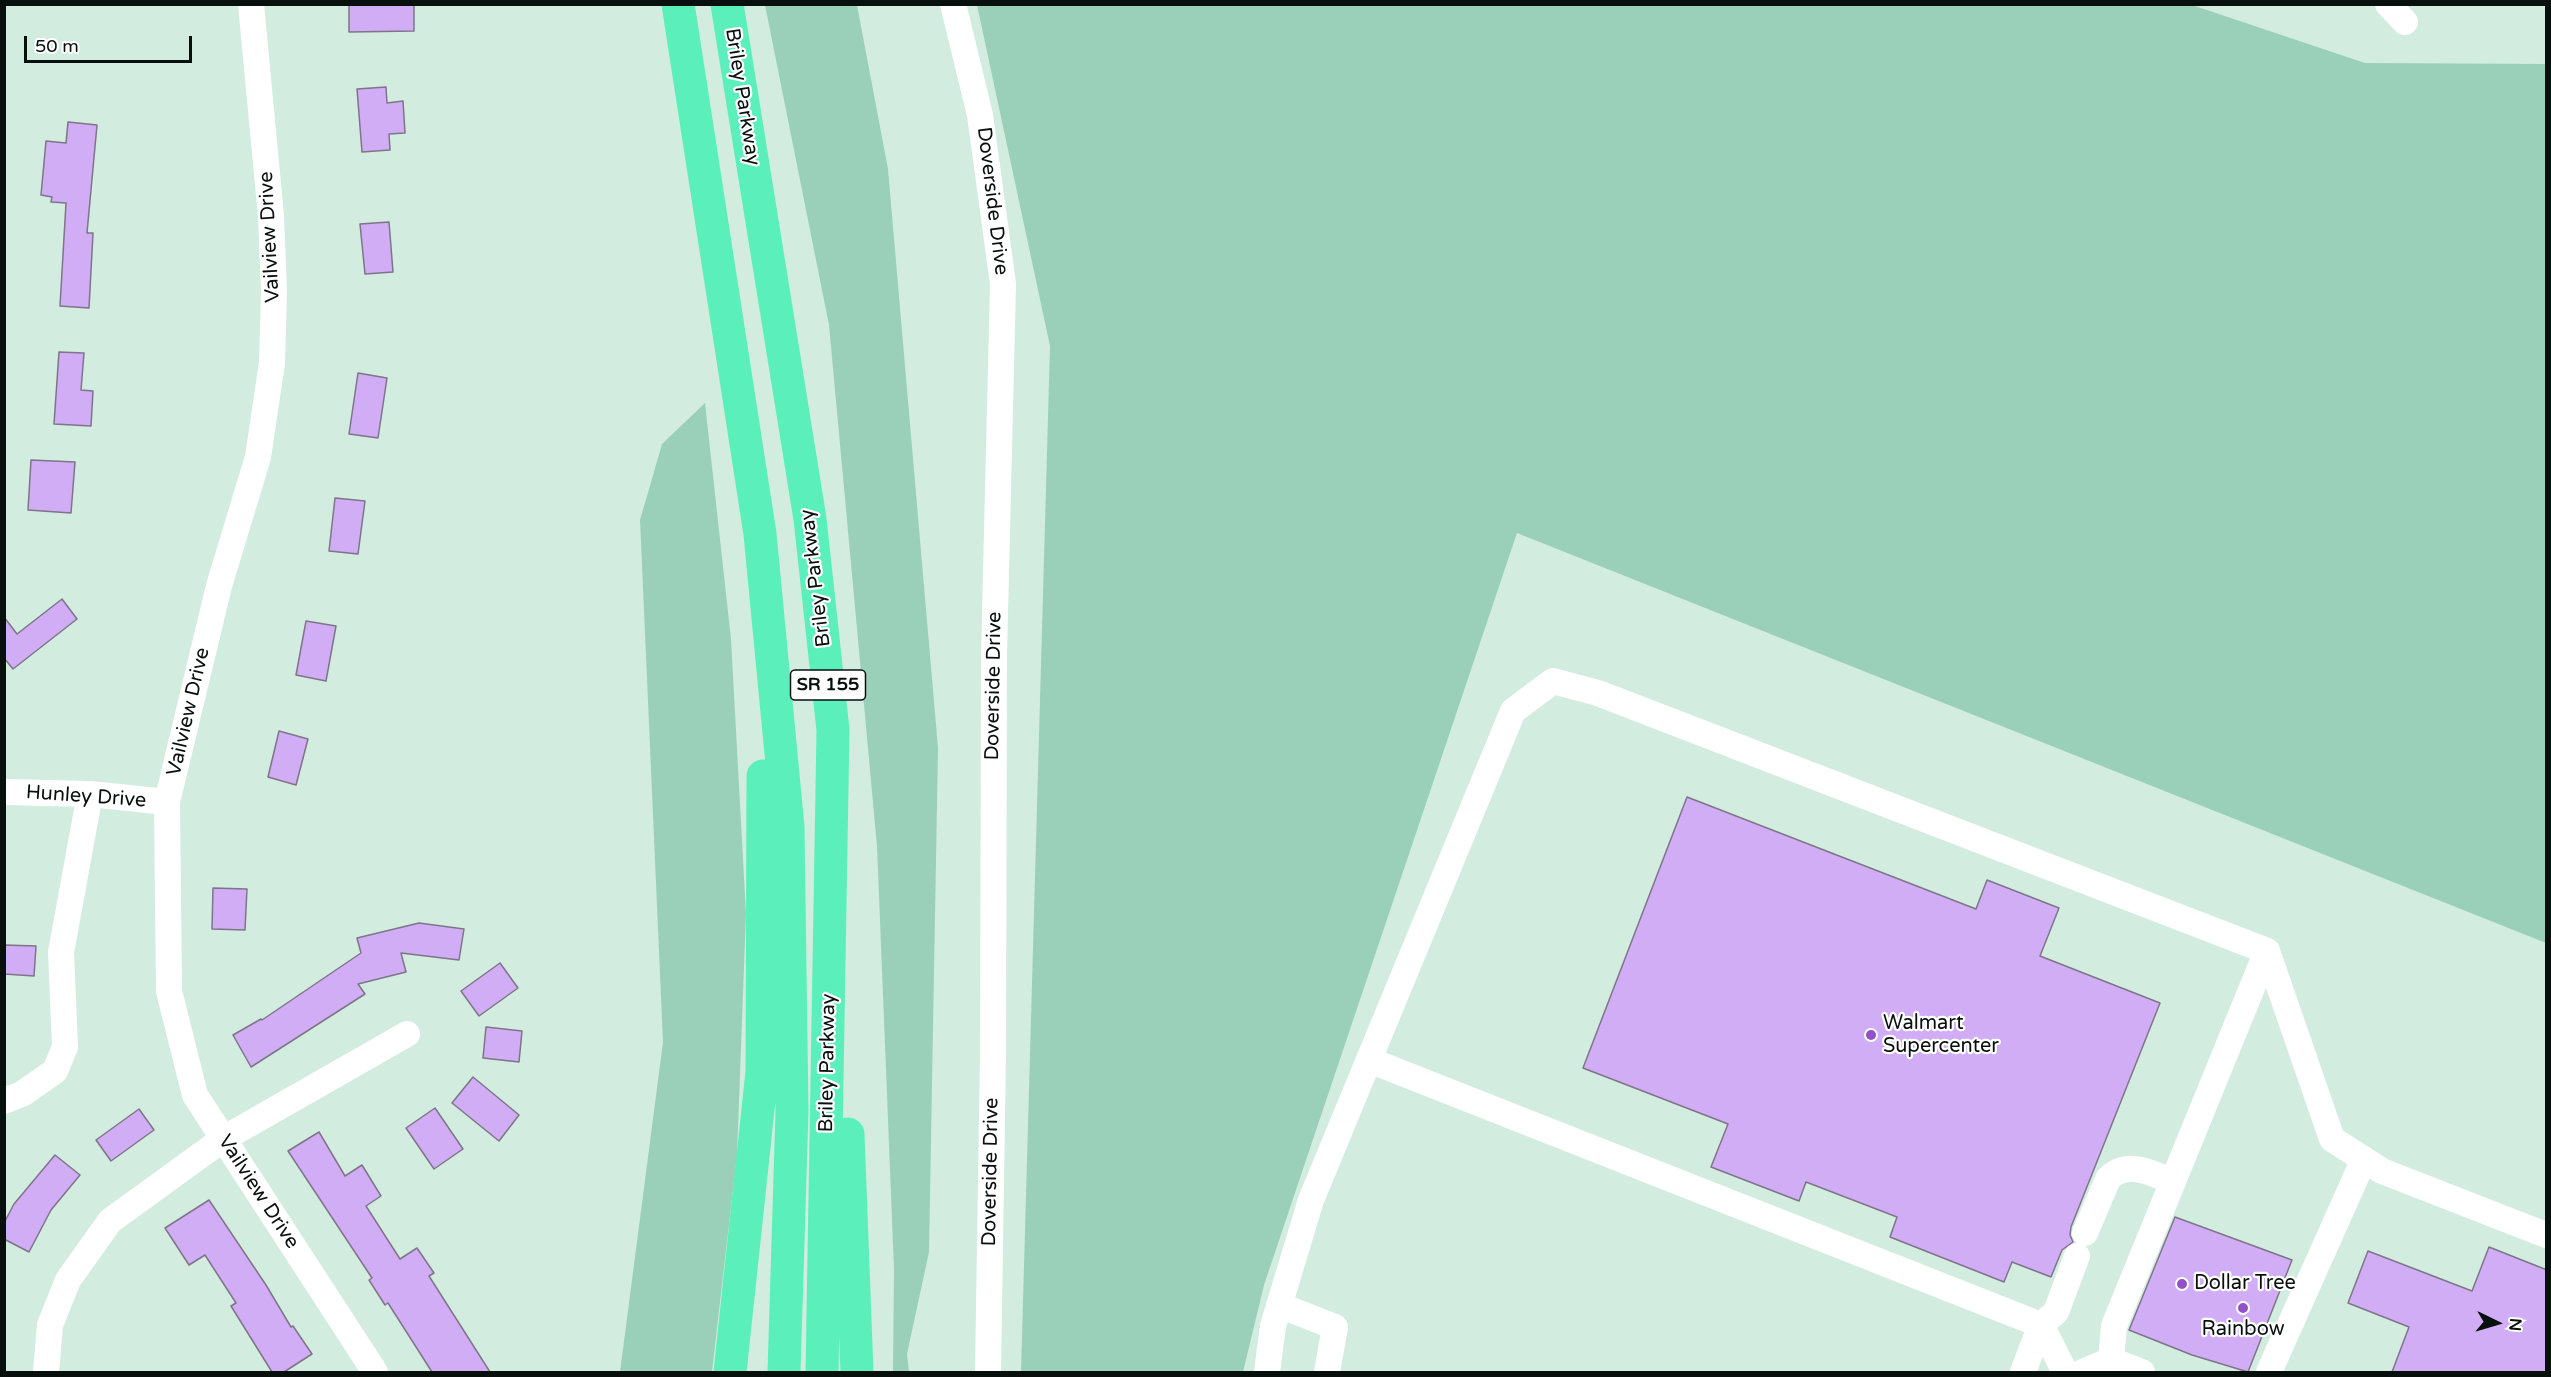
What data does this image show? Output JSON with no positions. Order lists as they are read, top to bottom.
{
  "streets": {
    "highway": ["Briley Parkway", "SR 155"],
    "street": ["Doverside Drive", "Vailview Drive", "Hunley Drive"]
  },
  "crossings": [
    ["Vailview Drive", "Hunley Drive"]
  ],
  "places": ["Walmart Supercenter", "Dollar Tree", "Rainbow"],
  "scale_bar": "50 m",
  "north": "right"
}
